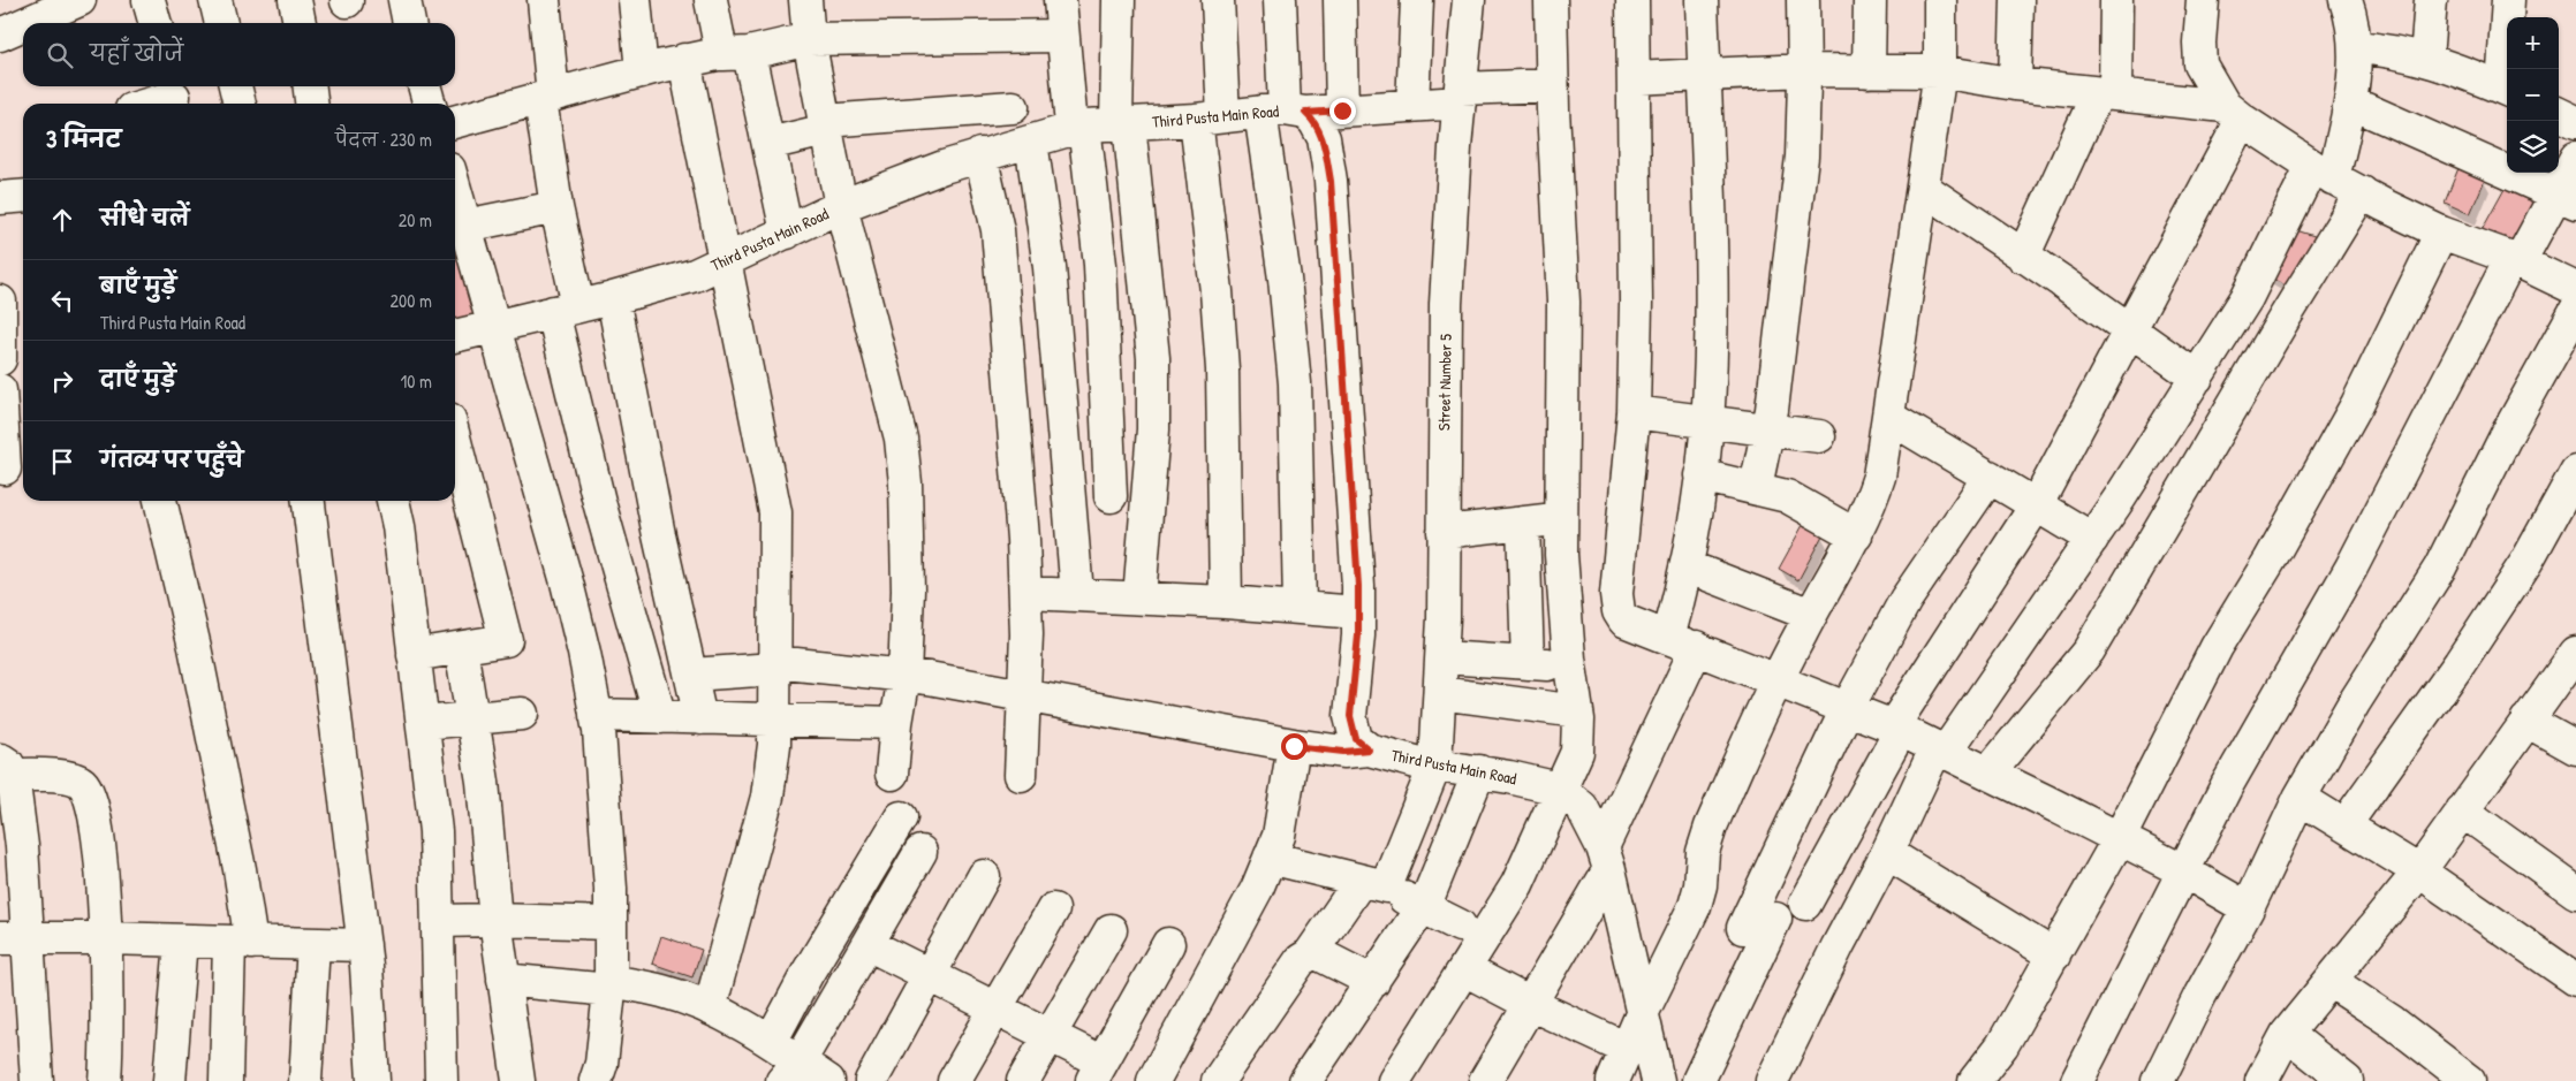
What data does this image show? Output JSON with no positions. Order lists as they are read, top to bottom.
{
  "streets": {
    "street": ["Third Pusta Main Road", "Street Number 5"]
  },
  "crossings": [
    ["Third Pusta Main Road", "Street Number 5"]
  ],
  "page": {
    "map_buttons": ["+", "−"],
    "search": "यहाँ खोजें",
    "heading": ["3 मिनट", "पैदल · 230 m"],
    "list": [
      ["सीधे चलें", "20 m"],
      ["बाएँ मुड़ें", "Third Pusta Main Road", "200 m"],
      ["दाएँ मुड़ें", "10 m"],
      "गंतव्य पर पहुँचे"
    ]
  }
}
